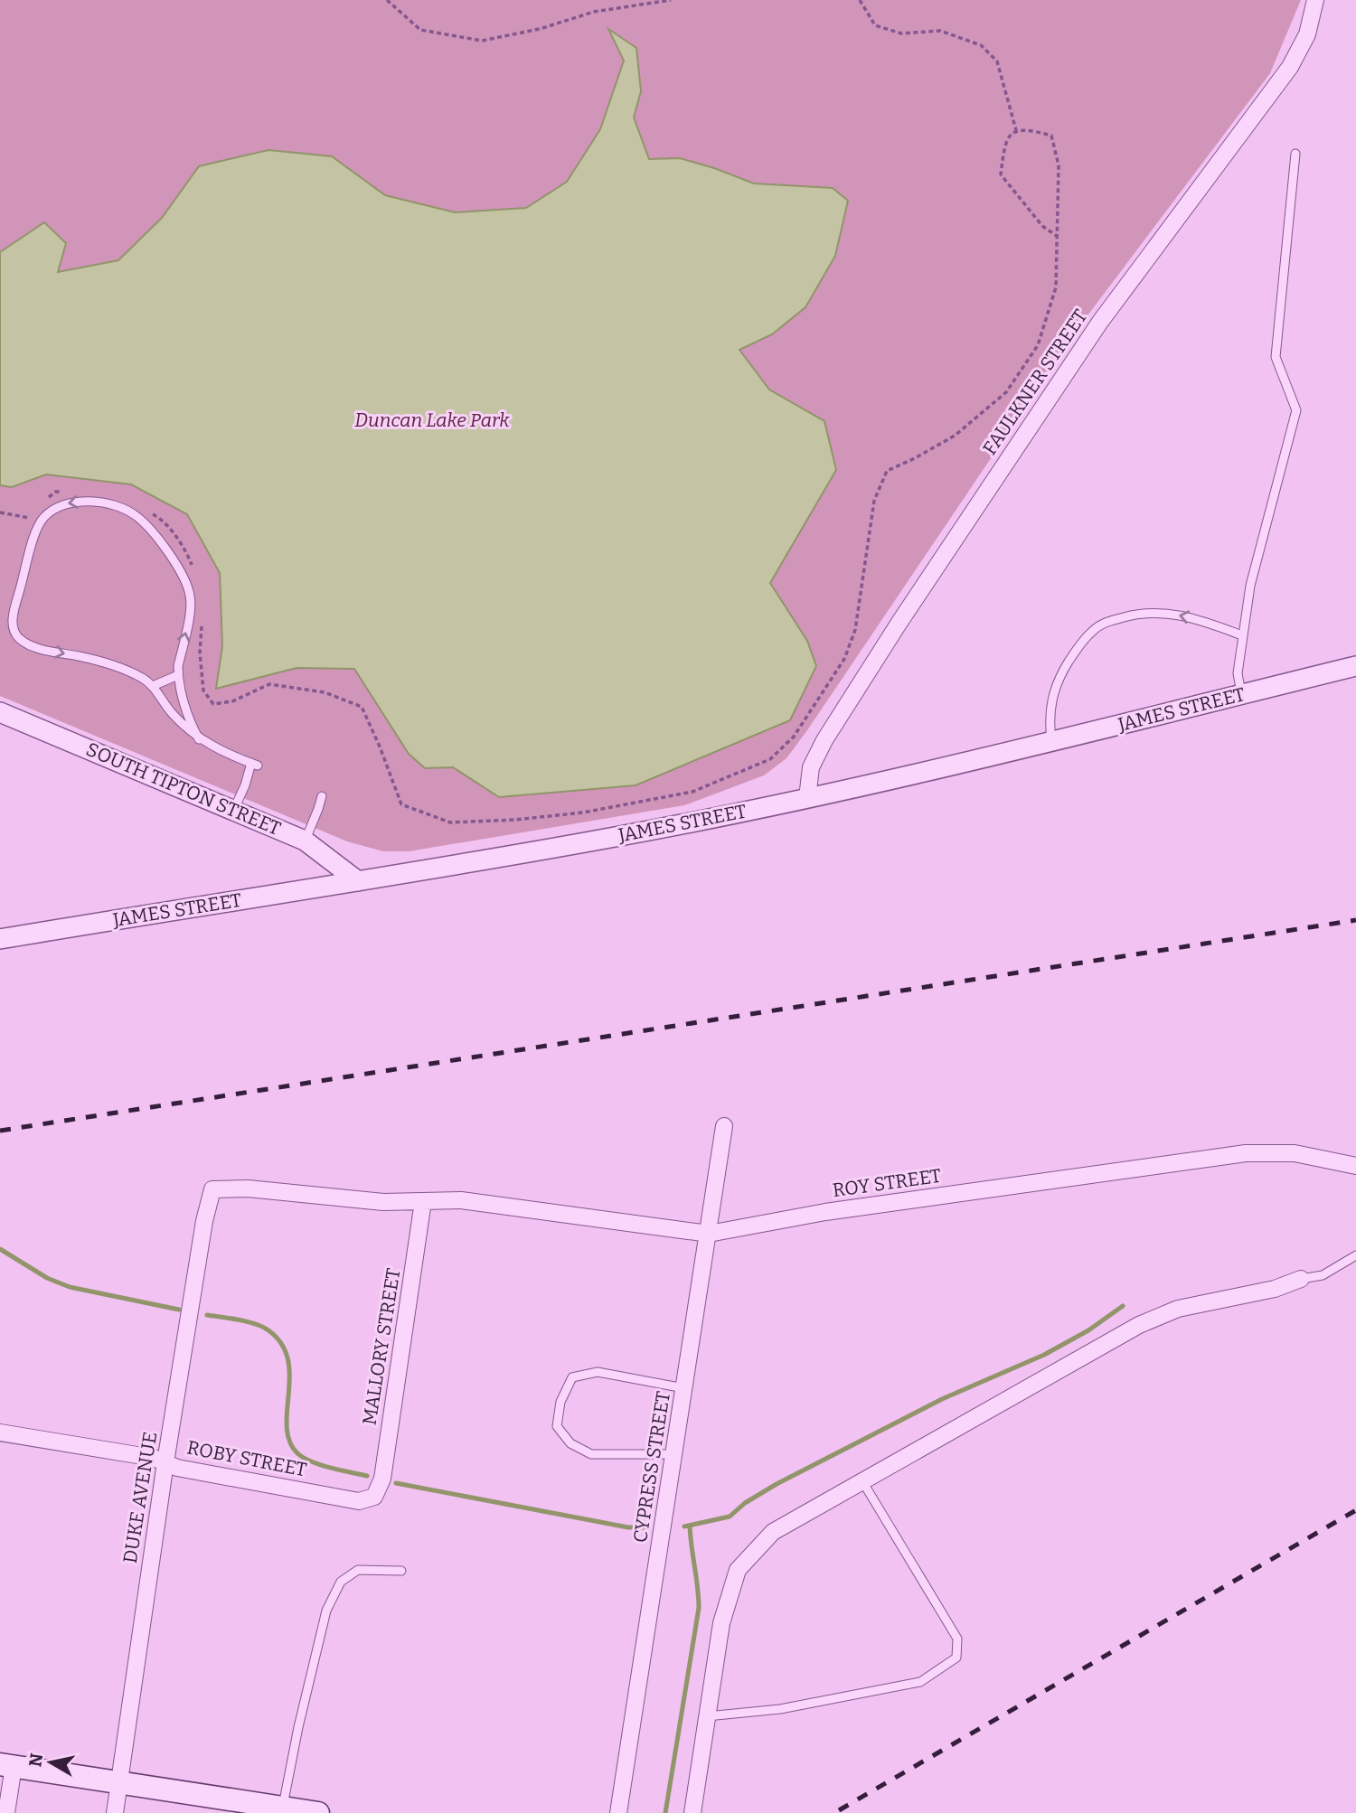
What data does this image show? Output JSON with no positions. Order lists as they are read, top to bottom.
{
  "streets": {
    "street": [
      "FAULKNER STREET",
      "JAMES STREET",
      "SOUTH TIPTON STREET",
      "ROY STREET",
      "MALLORY STREET",
      "ROBY STREET",
      "CYPRESS STREET",
      "DUKE AVENUE"
    ]
  },
  "crossings": [
    ["FAULKNER STREET", "JAMES STREET"],
    ["JAMES STREET", "SOUTH TIPTON STREET"],
    ["ROY STREET", "MALLORY STREET"],
    ["ROY STREET", "CYPRESS STREET"],
    ["ROY STREET", "DUKE AVENUE"],
    ["MALLORY STREET", "ROBY STREET"],
    ["ROBY STREET", "DUKE AVENUE"]
  ],
  "parks": ["Duncan Lake Park"],
  "north": "left"
}
